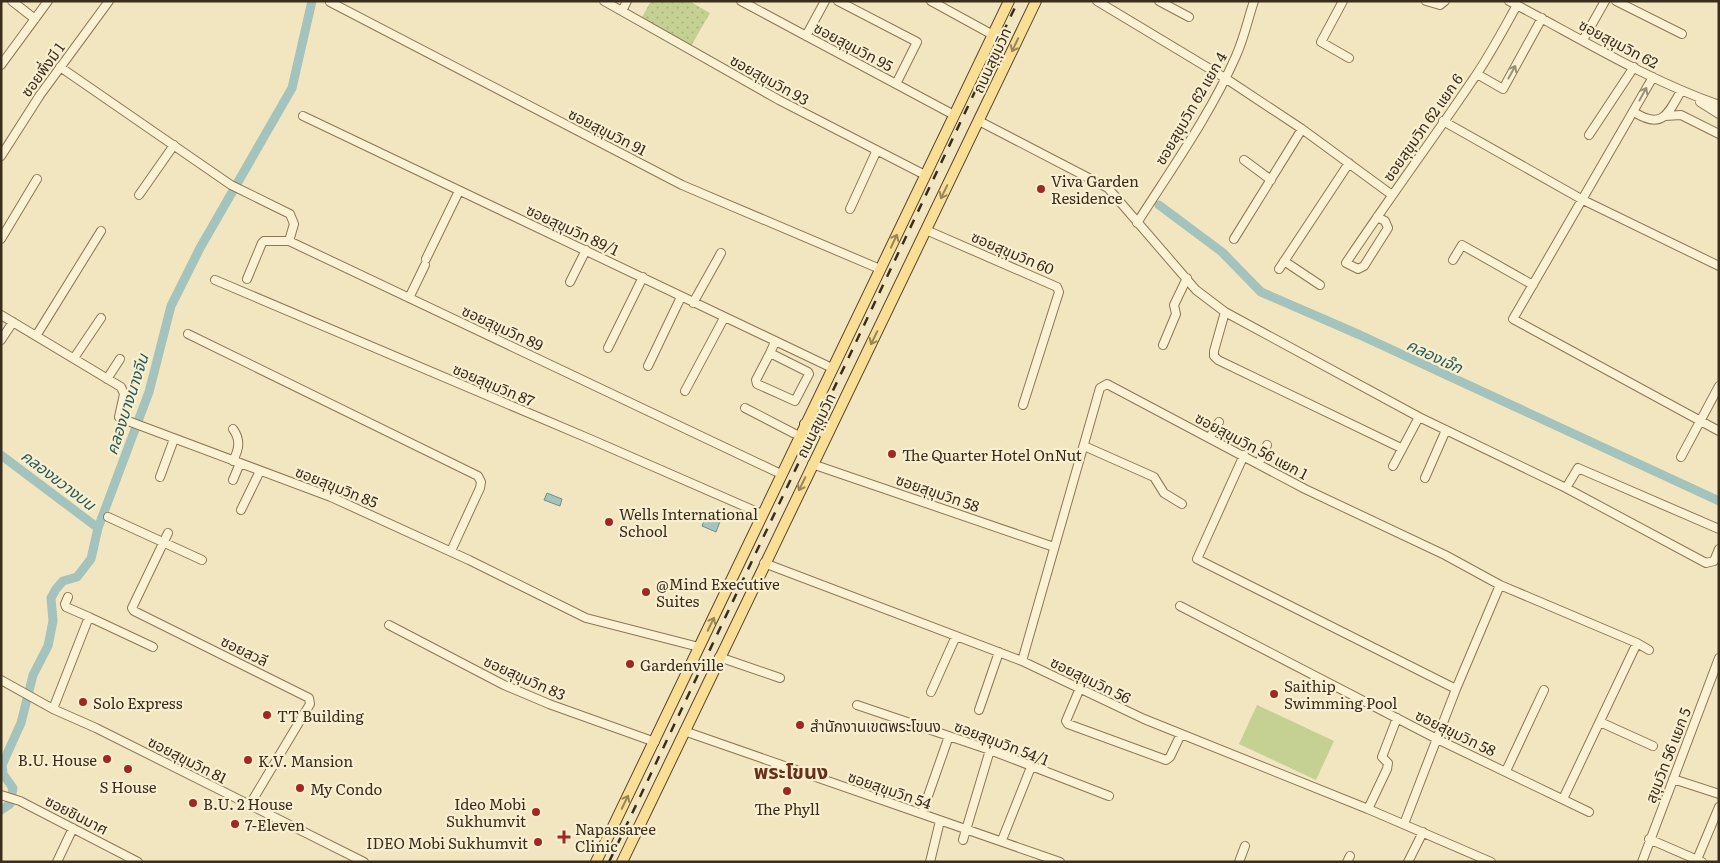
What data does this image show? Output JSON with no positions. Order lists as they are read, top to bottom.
{
  "streets": {
    "main road": ["ถนนสุขุมวิท"],
    "street": [
      "ซอยสุขุมวิท 62",
      "ซอยสุขุมวิท 95",
      "ซอยพึ่งมี 1",
      "ซอยสุขุมวิท 93",
      "ซอยสุขุมวิท 62 แยก 4",
      "ซอยสุขุมวิท 62 แยก 6",
      "ซอยสุขุมวิท 91",
      "ซอยสุขุมวิท 89/1",
      "ซอยสุขุมวิท 60",
      "ซอยสุขุมวิท 89",
      "ซอยสุขุมวิท 87",
      "ซอยสุขุมวิท 56 แยก 1",
      "ซอยสุขุมวิท 85",
      "ซอยสุขุมวิท 58",
      "ซอยสวลี",
      "ซอยสุขุมวิท 83",
      "ซอยสุขุมวิท 56",
      "ซอยสุขุมวิท 54/1",
      "สุขุมวิท 56 แยก 5",
      "ซอยสุขุมวิท 81",
      "ซอยสุขุมวิท 54",
      "ซอยชินมาศ"
    ]
  },
  "crossings": [
    ["ซอยสุขุมวิท 62", "ซอยสุขุมวิท 62 แยก 6"],
    ["ซอยสุขุมวิท 95", "ถนนสุขุมวิท"],
    ["ถนนสุขุมวิท", "ซอยสุขุมวิท 93"],
    ["ถนนสุขุมวิท", "ซอยสุขุมวิท 91"],
    ["ถนนสุขุมวิท", "ซอยสุขุมวิท 89/1"],
    ["ถนนสุขุมวิท", "ซอยสุขุมวิท 60"],
    ["ถนนสุขุมวิท", "ซอยสุขุมวิท 89"],
    ["ถนนสุขุมวิท", "ซอยสุขุมวิท 87"],
    ["ถนนสุขุมวิท", "ซอยสุขุมวิท 85"],
    ["ถนนสุขุมวิท", "ซอยสุขุมวิท 58"],
    ["ถนนสุขุมวิท", "ซอยสุขุมวิท 83"],
    ["ถนนสุขุมวิท", "ซอยสุขุมวิท 56"],
    ["ถนนสุขุมวิท", "ซอยสุขุมวิท 54"],
    ["ซอยสุขุมวิท 56 แยก 1", "ซอยสุขุมวิท 58"],
    ["ซอยสุขุมวิท 56 แยก 1", "ซอยสุขุมวิท 56"],
    ["ซอยสวลี", "ซอยสุขุมวิท 81"]
  ],
  "districts": ["พระโขนง"],
  "water": ["คลองเจ๊ก", "คลองบางนางจีน", "คลองขวางบน"],
  "places": {
    "other": [
      "Viva Garden Residence",
      "The Quarter Hotel OnNut",
      "Wells International School",
      "@Mind Executive Suites",
      "Gardenville",
      "Saithip Swimming Pool",
      "Solo Express",
      "TT Building",
      "สำนักงานเขตพระโขนง",
      "B.U. House",
      "K.V. Mansion",
      "S House",
      "My Condo",
      "The Phyll",
      "B.U. 2 House",
      "Ideo Mobi Sukhumvit",
      "7-Eleven",
      "IDEO Mobi Sukhumvit"
    ],
    "health": ["Napassaree Clinic"]
  }
}
